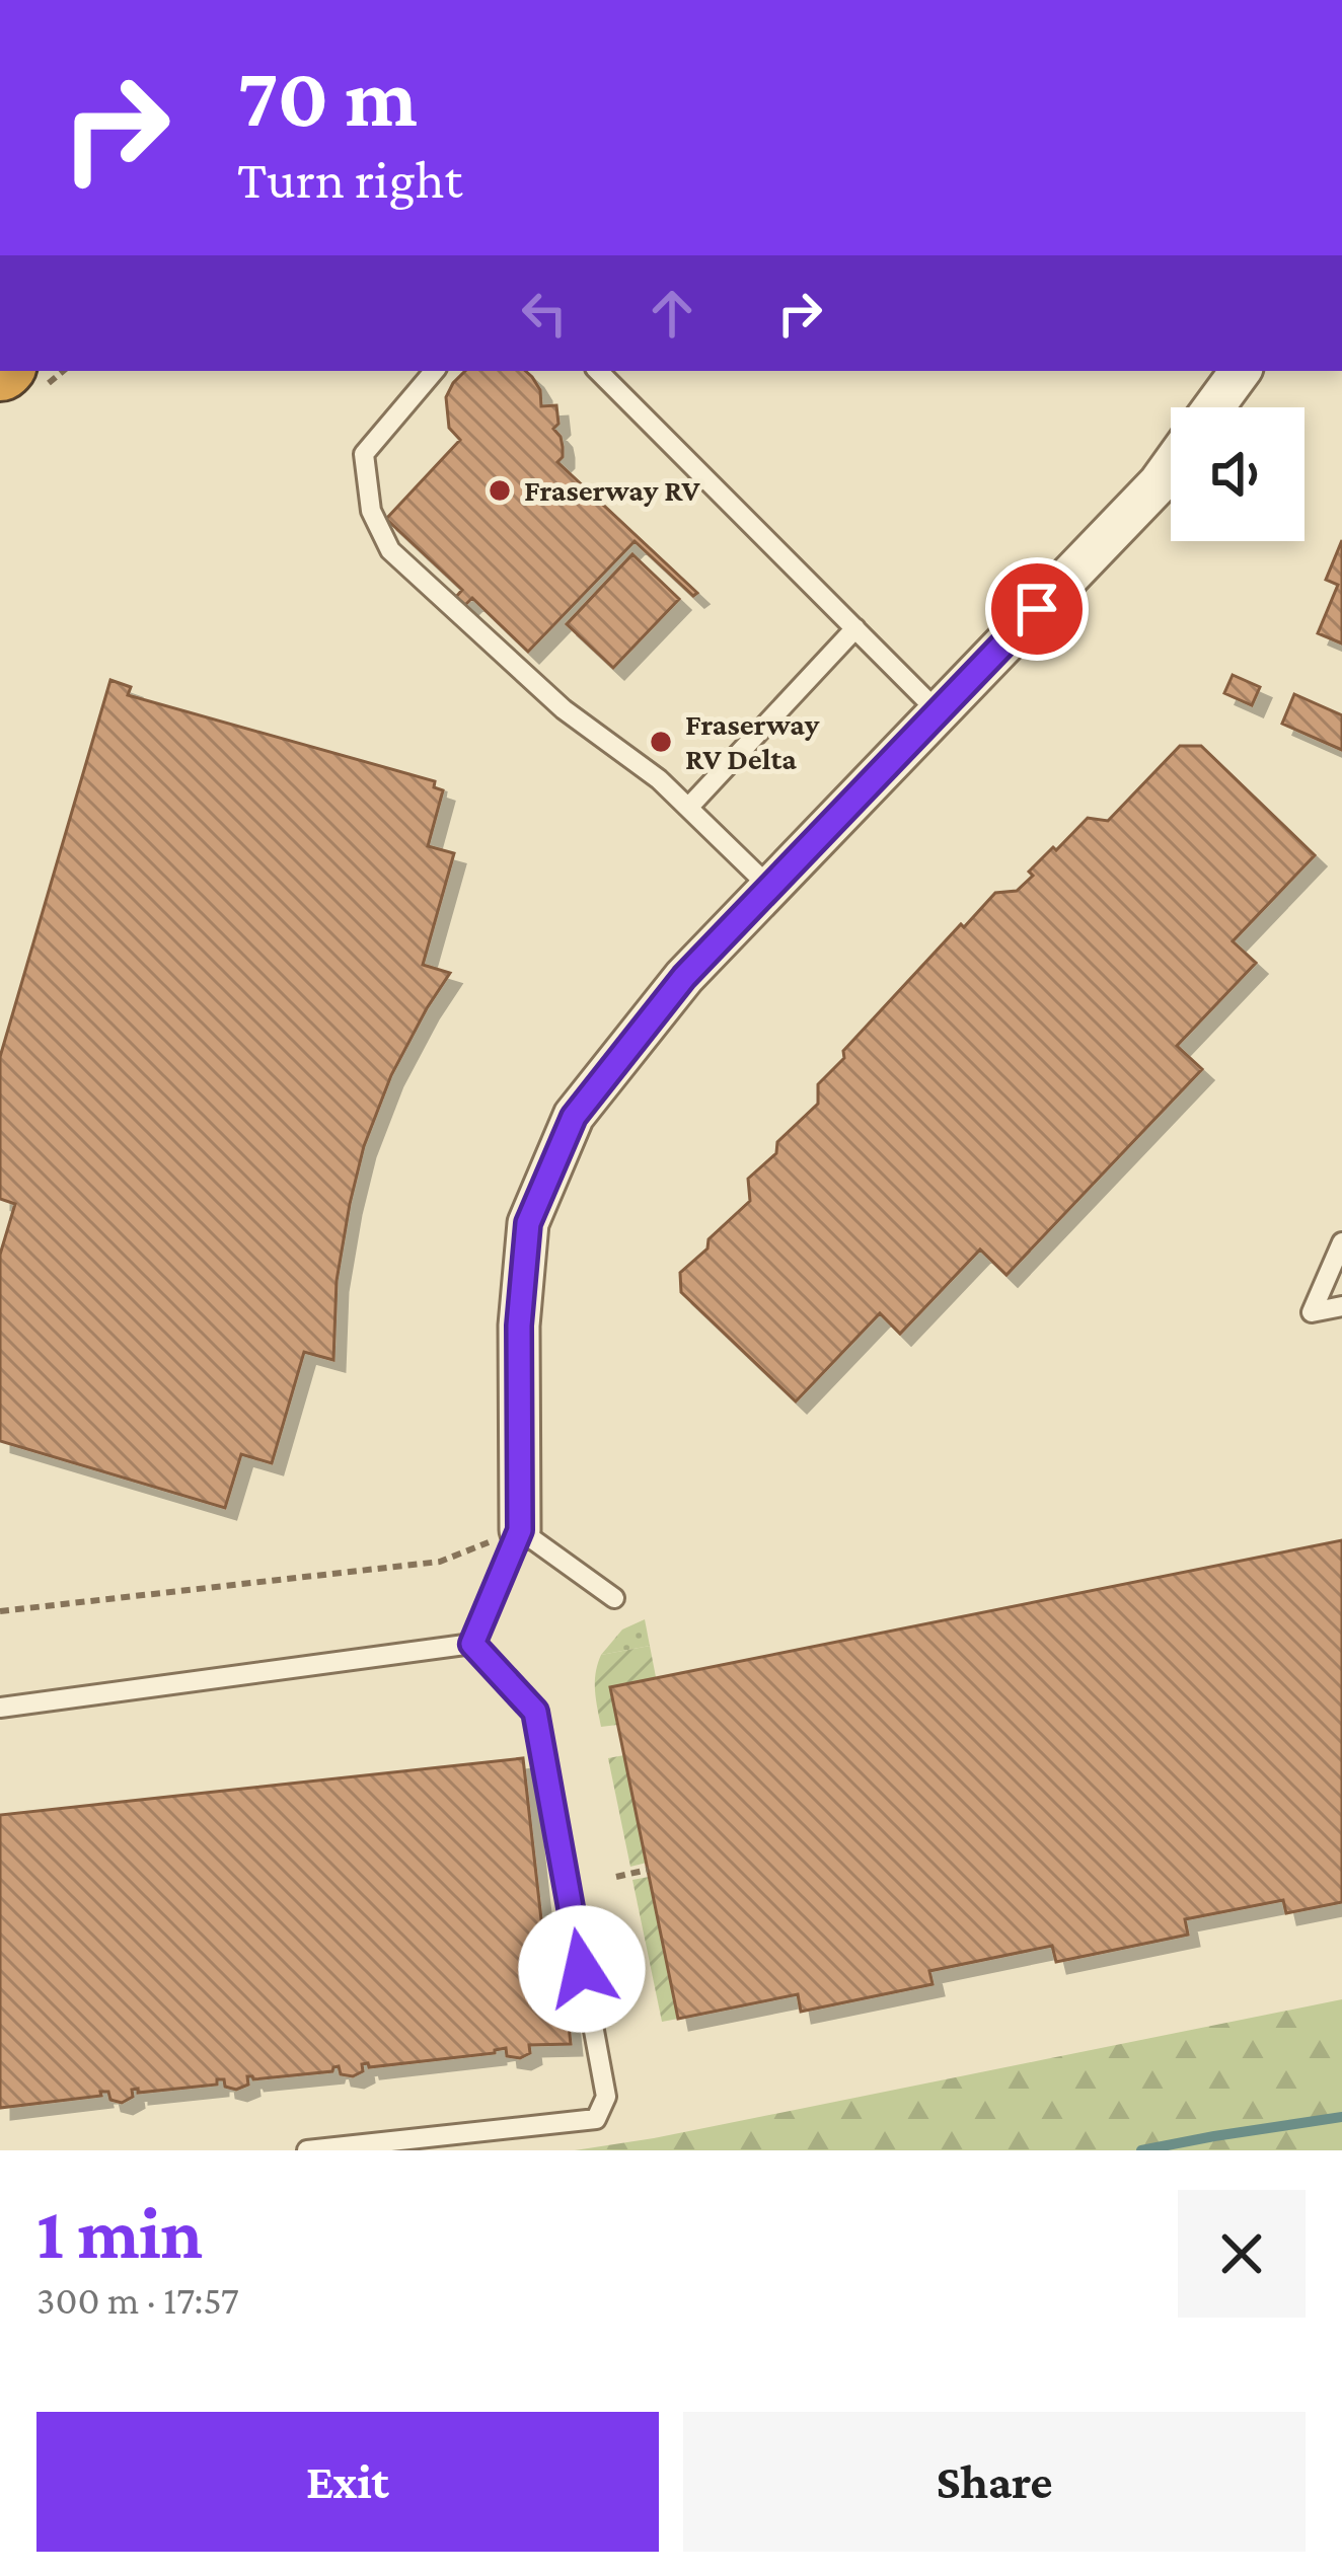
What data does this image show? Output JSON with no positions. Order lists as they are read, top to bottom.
{
  "places": ["Fraserway RV", "Fraserway RV Delta"],
  "page": {
    "turn": ["70 m", "Turn right"],
    "heading": ["1 min", "300 m · 17:57"],
    "buttons": ["Exit", "Share"]
  }
}
